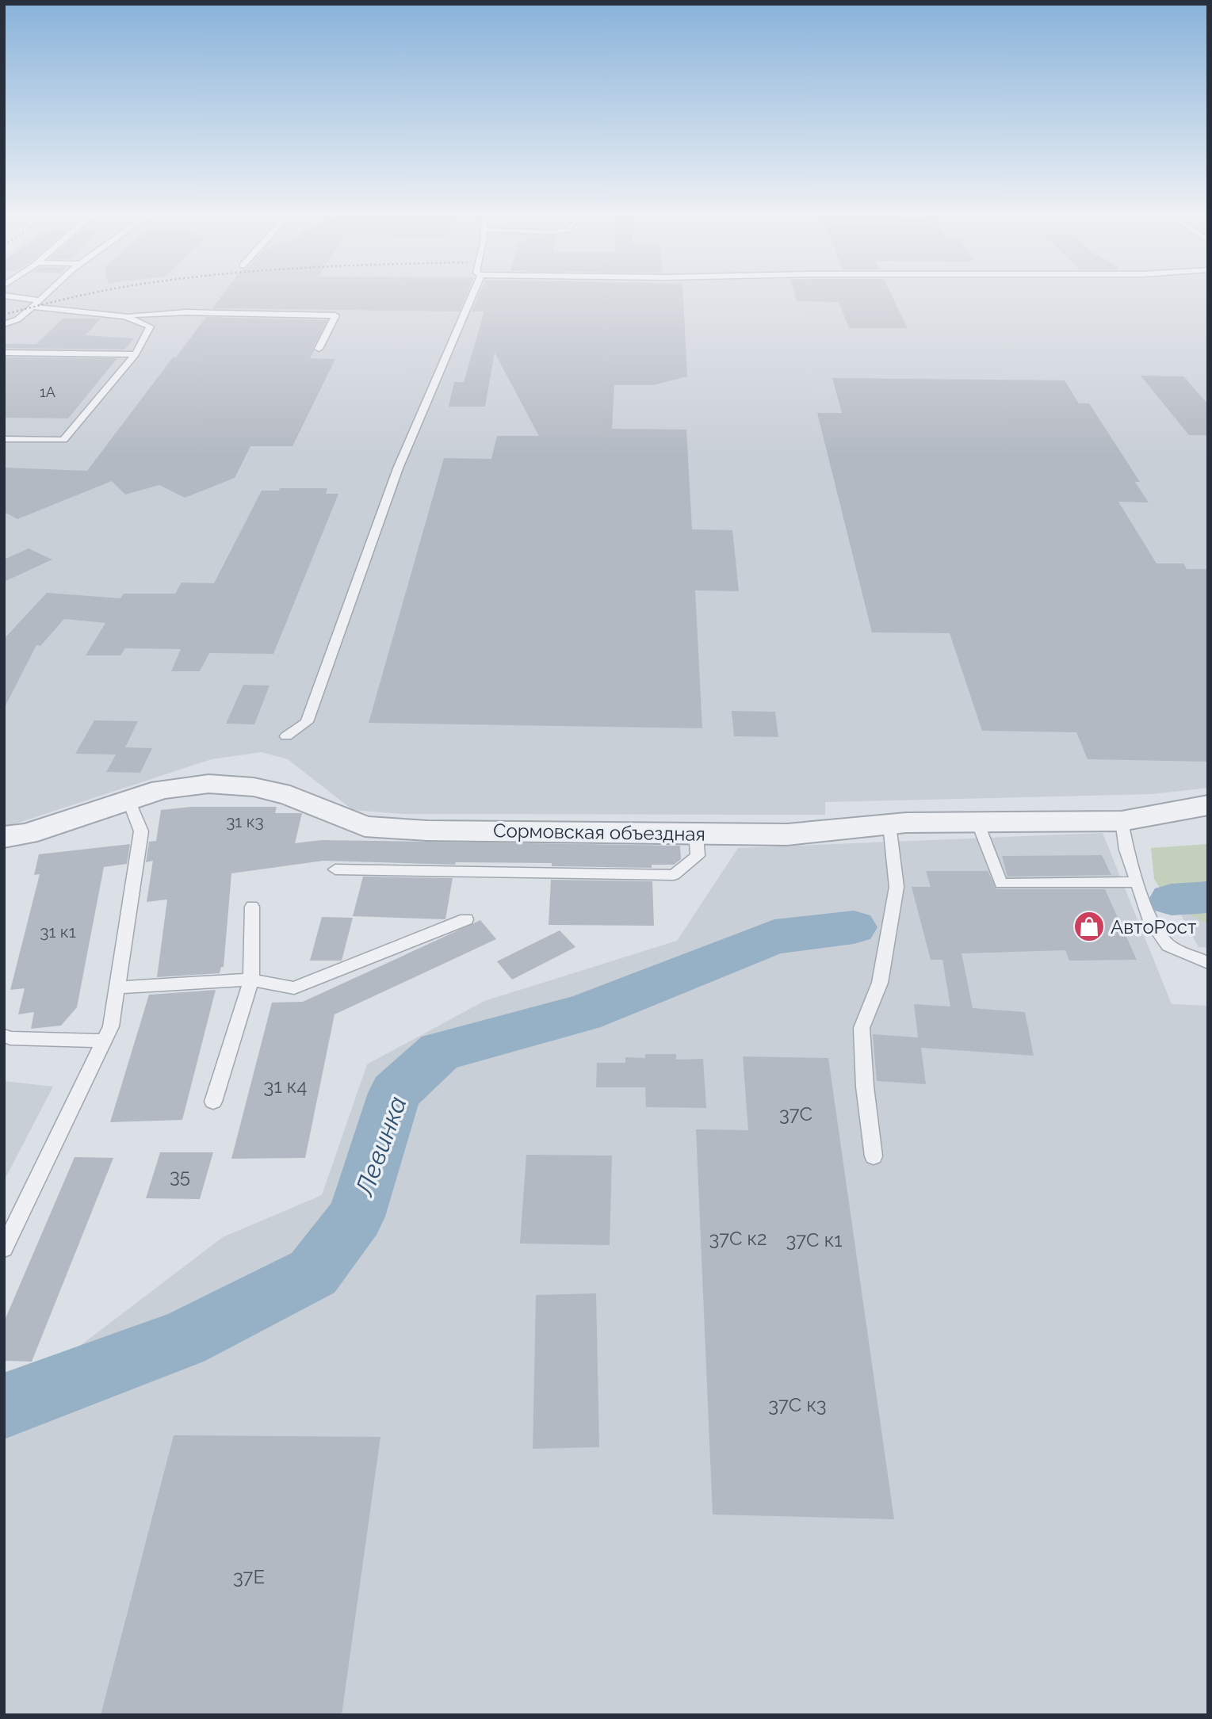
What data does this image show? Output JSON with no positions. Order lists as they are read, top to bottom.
{
  "streets": {
    "street": ["Сормовская объездная"]
  },
  "water": ["Левинка"],
  "places": {
    "shop": ["АвтоРост"]
  },
  "house_numbers": [
    "1А",
    "31 к3",
    "31 к1",
    "31 к4",
    "37С",
    "35",
    "37С к2",
    "37С к1",
    "37С к3",
    "37Е"
  ]
}
